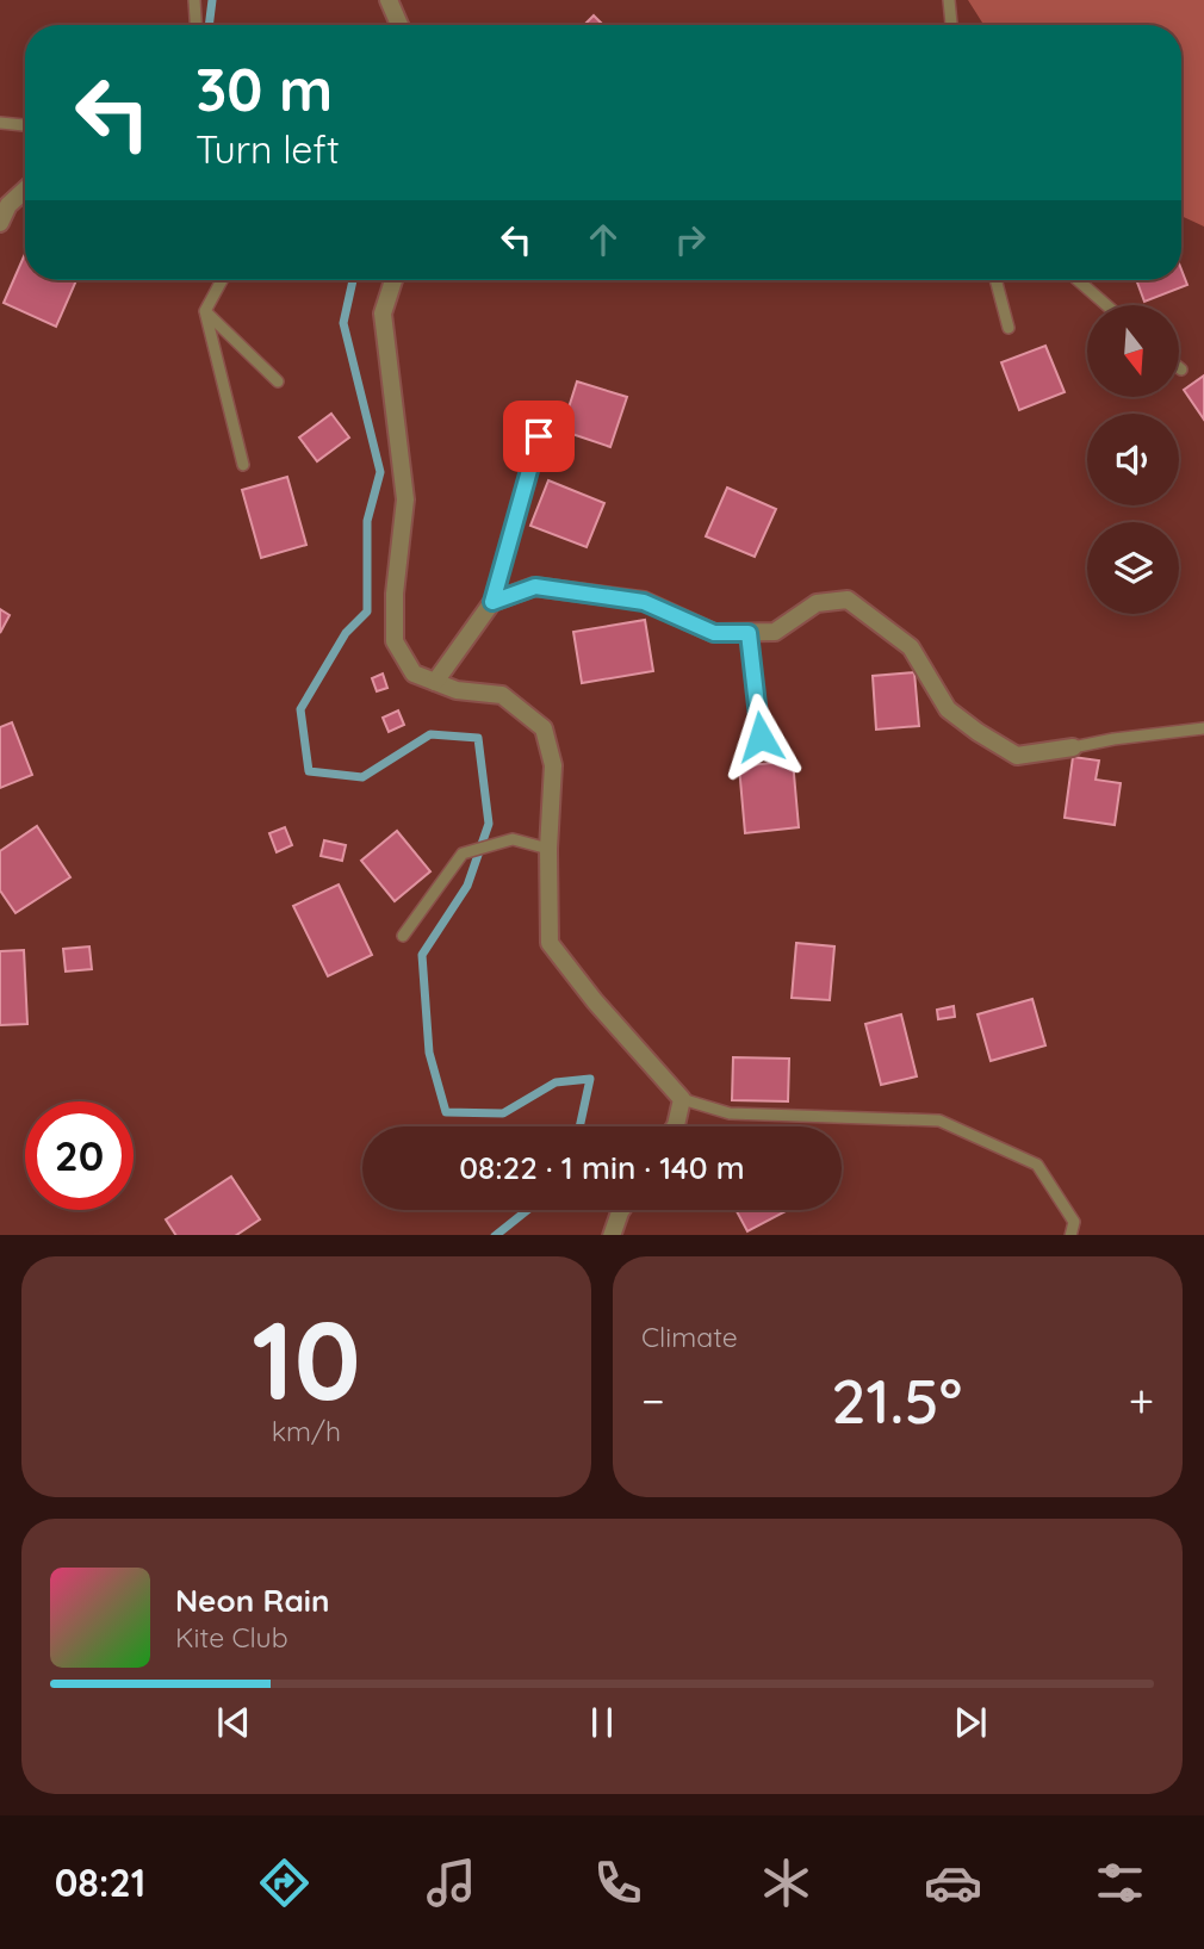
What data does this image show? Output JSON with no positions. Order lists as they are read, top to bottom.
{
  "north": "bottom",
  "page": {
    "turn": ["30 m", "Turn left"],
    "limit": "20",
    "trip": "08:22 · 1 min · 140 m",
    "tile": [
      ["10", "km/h"],
      "Climate"
    ],
    "heat": ["−", "21.5°", "+"],
    "song": ["Neon Rain", "Kite Club"],
    "tabs": "08:21"
  }
}
